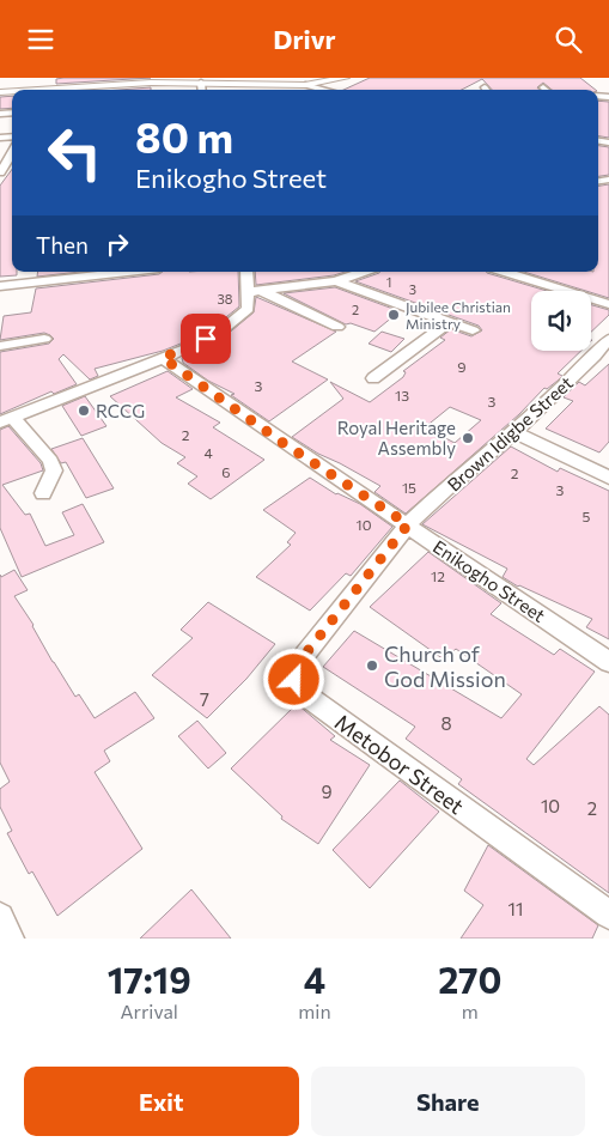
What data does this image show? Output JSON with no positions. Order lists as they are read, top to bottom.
{
  "streets": {
    "street": ["Brown Idigbe Street", "Enikogho Street", "Metobor Street"]
  },
  "crossings": [
    ["Brown Idigbe Street", "Enikogho Street"],
    ["Brown Idigbe Street", "Metobor Street"],
    ["Enikogho Street", "Metobor Street"]
  ],
  "places": [
    "Jubilee Christian Ministry",
    "RCCG",
    "Royal Heritage Assembly",
    "Church of God Mission"
  ],
  "house_numbers": [
    "1",
    "3",
    "38",
    "2",
    "9",
    "3",
    "13",
    "3",
    "2",
    "4",
    "6",
    "2",
    "15",
    "3",
    "5",
    "10",
    "12",
    "7",
    "8",
    "9",
    "10",
    "2",
    "11"
  ],
  "page": {
    "header": "Drivr",
    "turn": ["80 m", "Enikogho Street"],
    "then": "Then",
    "eta": [
      "17:19",
      "Arrival",
      "4",
      "min",
      "270",
      "m"
    ],
    "buttons": ["Exit", "Share"]
  }
}
